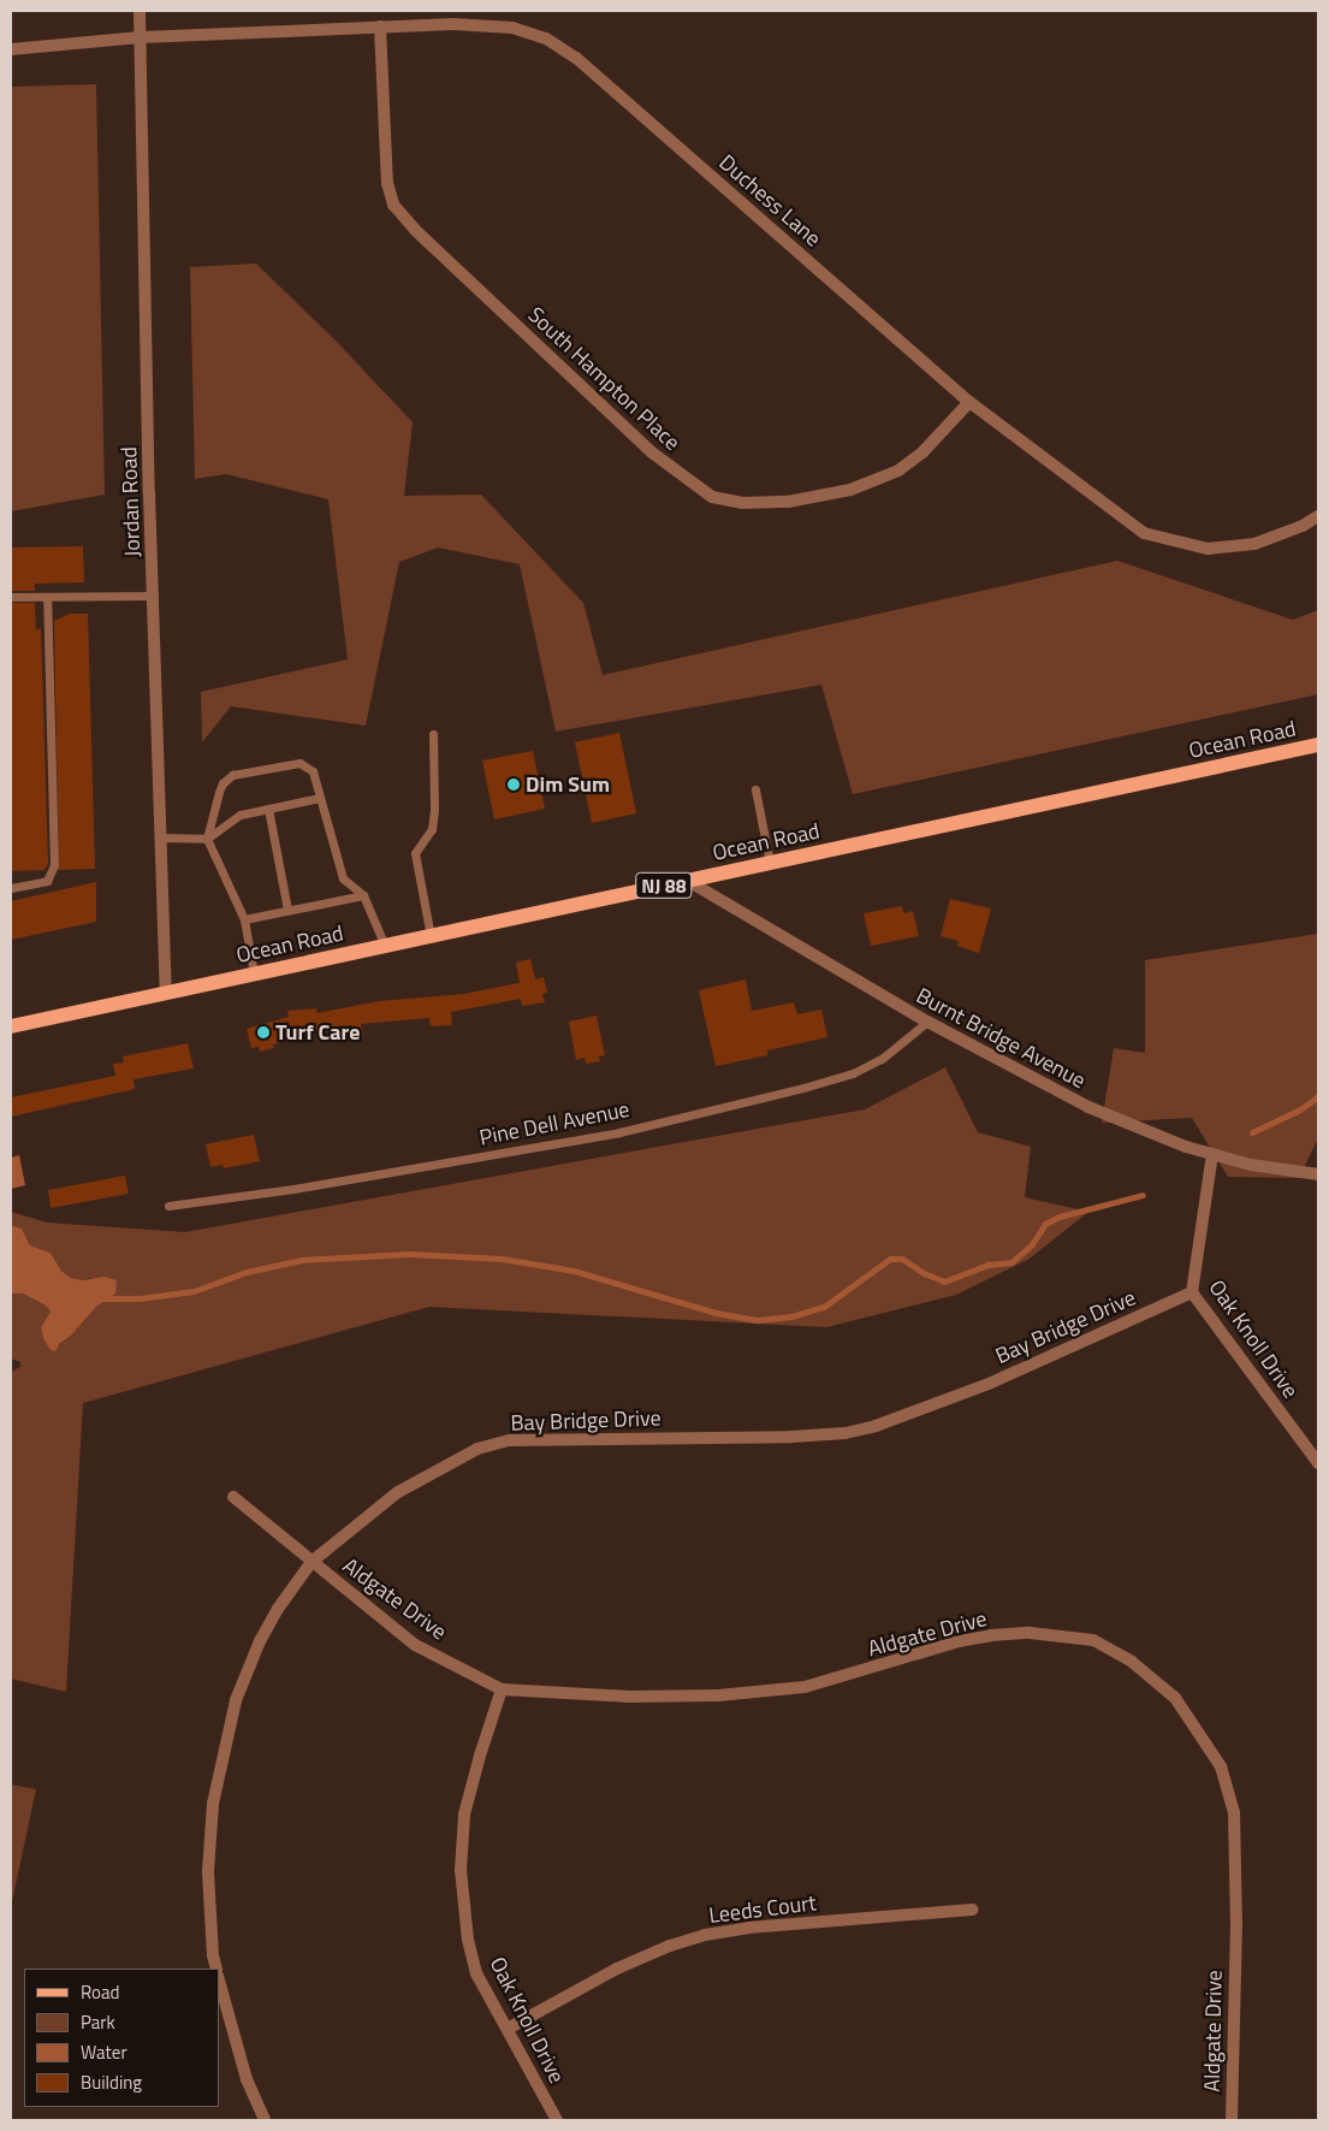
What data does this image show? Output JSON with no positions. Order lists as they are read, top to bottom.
{
  "streets": {
    "main road": ["Ocean Road", "NJ 88"],
    "street": [
      "Duchess Lane",
      "South Hampton Place",
      "Jordan Road",
      "Burnt Bridge Avenue",
      "Bay Bridge Drive",
      "Oak Knoll Drive",
      "Aldgate Drive",
      "Leeds Court"
    ],
    "lane": ["Pine Dell Avenue"]
  },
  "crossings": [
    ["Duchess Lane", "South Hampton Place"],
    ["Duchess Lane", "Jordan Road"],
    ["Jordan Road", "Ocean Road"],
    ["Ocean Road", "Burnt Bridge Avenue"],
    ["Burnt Bridge Avenue", "Pine Dell Avenue"],
    ["Burnt Bridge Avenue", "Oak Knoll Drive"],
    ["Bay Bridge Drive", "Oak Knoll Drive"],
    ["Bay Bridge Drive", "Aldgate Drive"],
    ["Oak Knoll Drive", "Aldgate Drive"],
    ["Oak Knoll Drive", "Leeds Court"]
  ],
  "places": ["Dim Sum", "Turf Care"],
  "legend": [
    "Road",
    "Park",
    "Water",
    "Building"
  ]
}
